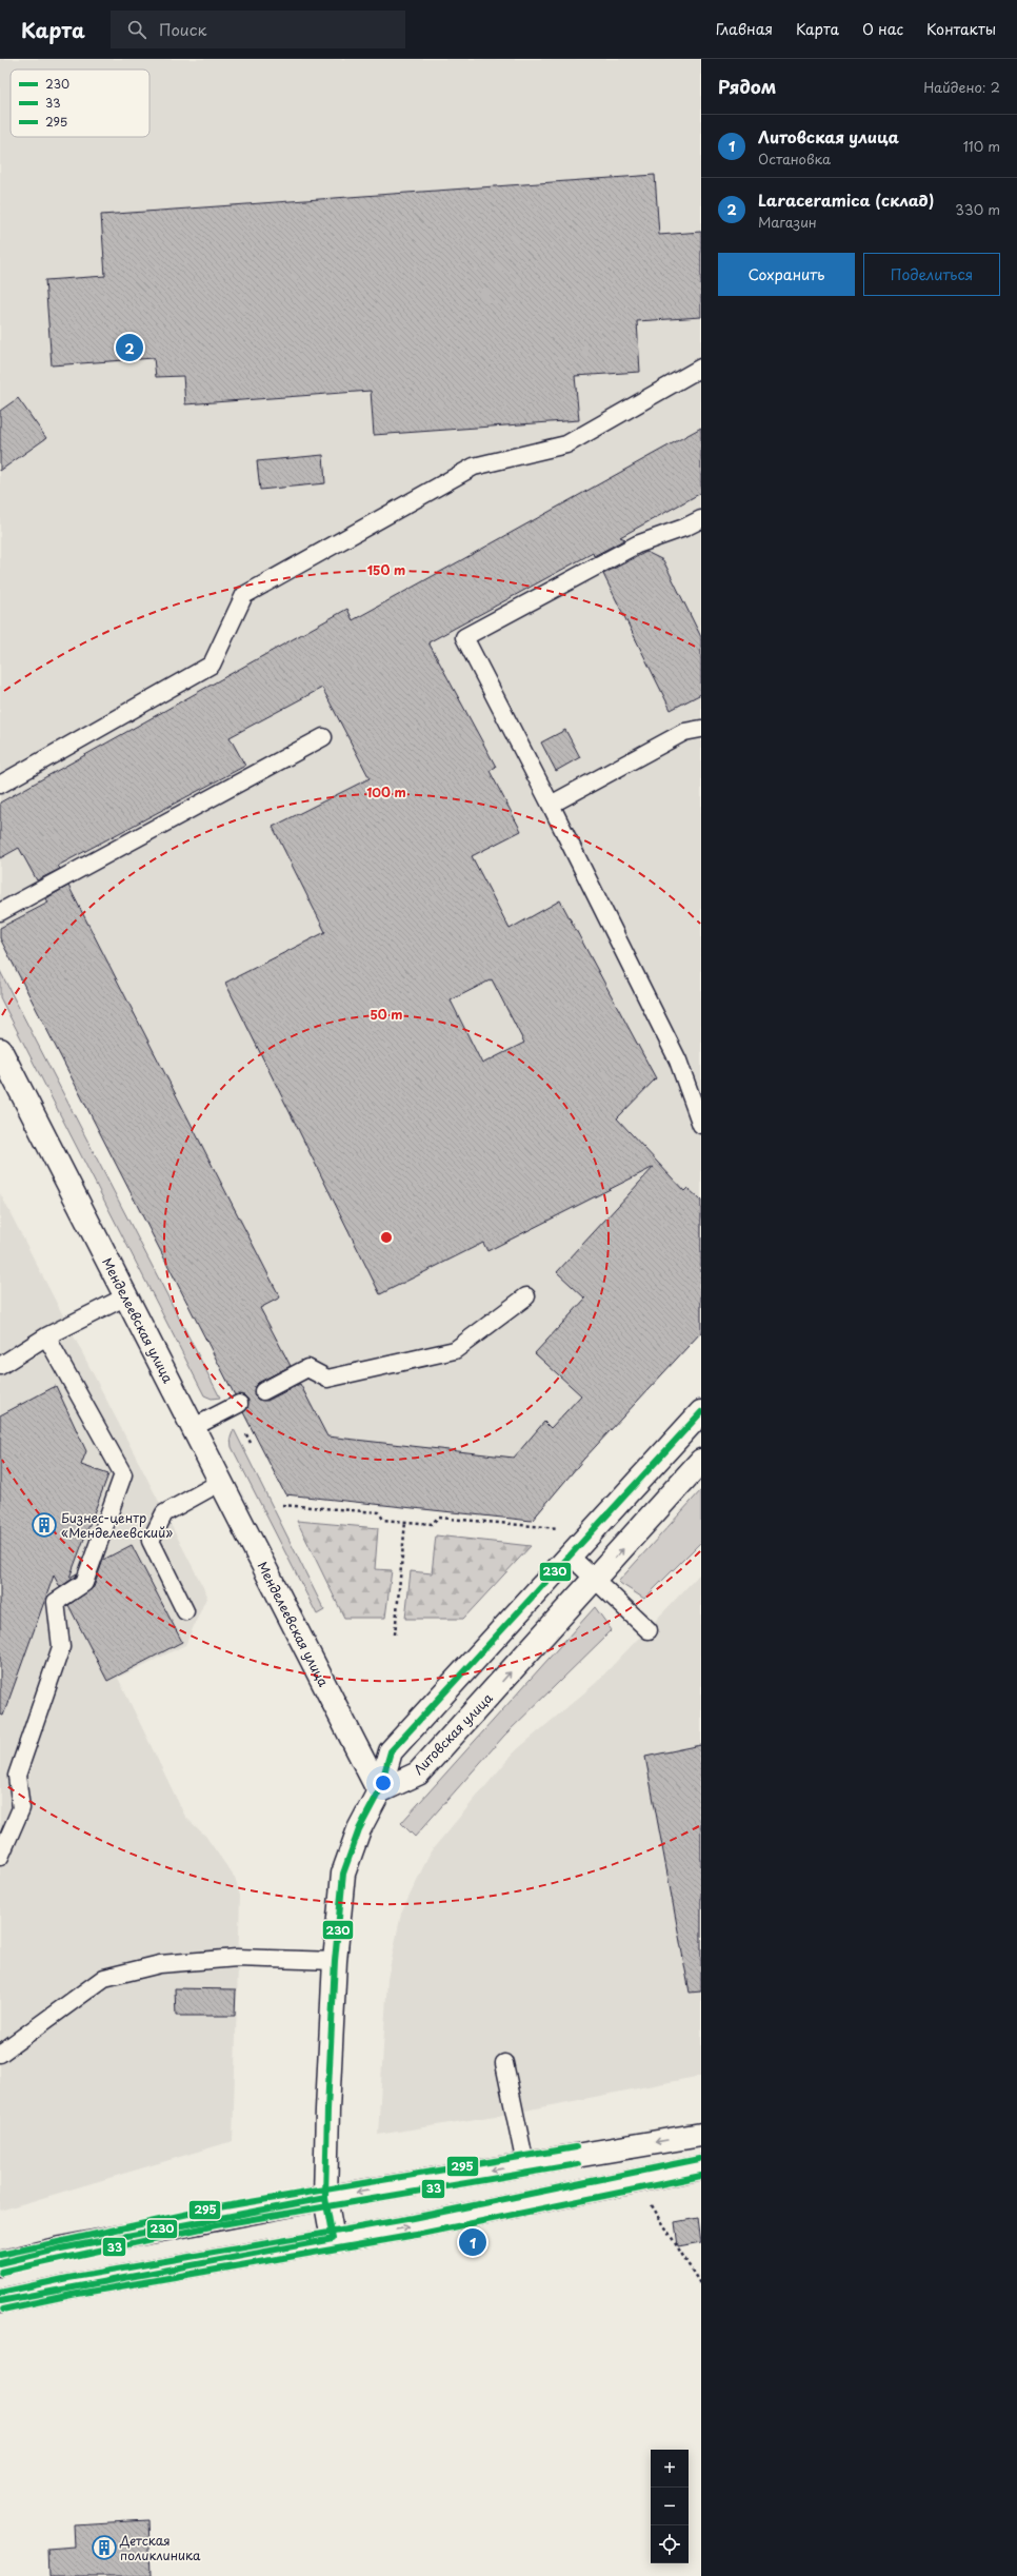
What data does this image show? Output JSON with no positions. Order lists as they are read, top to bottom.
{
  "streets": {
    "street": ["Менделеевская улица", "Литовская улица"]
  },
  "crossings": [
    ["Менделеевская улица", "Литовская улица"]
  ],
  "places": {
    "building": ["Бизнес-центр «Менделеевский»", "Детская поликлиника"]
  },
  "lines": ["transit line 230", "transit line 295", "transit line 33"],
  "legend": ["230", "33", "295"],
  "page": {
    "header": "Карта",
    "search": "Поиск",
    "nav": [
      "Главная",
      "Карта",
      "О нас",
      "Контакты"
    ],
    "heading": ["Рядом", "Найдено: 2"],
    "list": [
      {
        "mark": "1",
        "name": "Литовская улица",
        "note": "Остановка",
        "value": "110 m"
      },
      {
        "mark": "2",
        "name": "Laraceramica (склад)",
        "note": "Магазин",
        "value": "330 m"
      }
    ],
    "buttons": ["Сохранить", "Поделиться"],
    "pins": ["2", "1"],
    "map_buttons": ["+", "−"]
  },
  "rings": ["150 m", "100 m", "50 m"]
}
